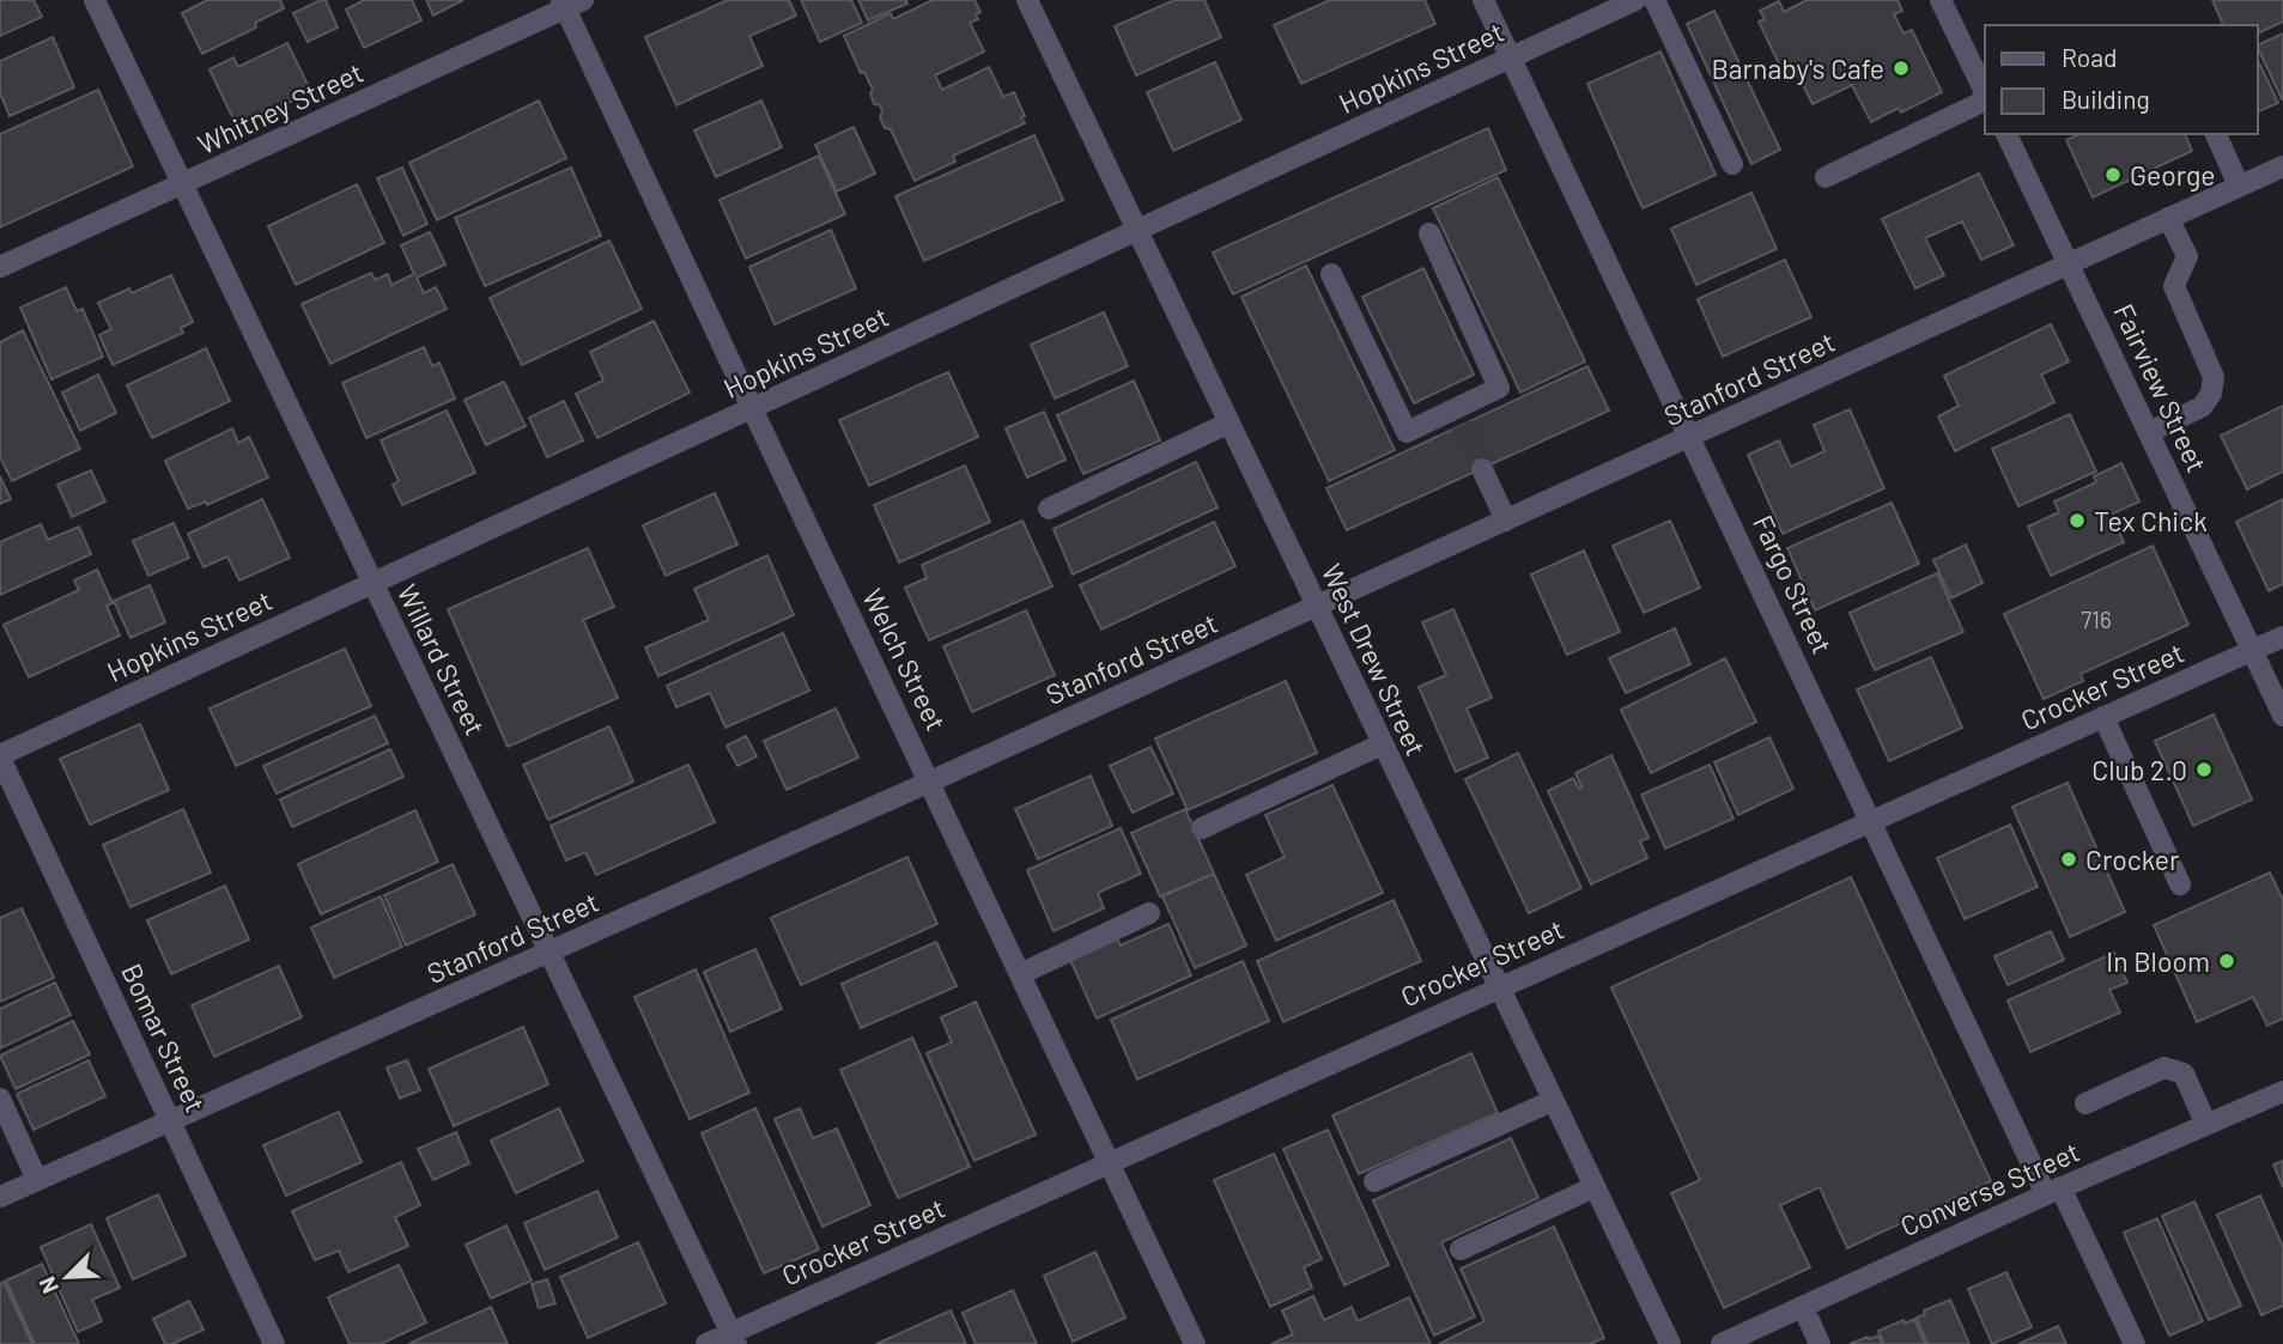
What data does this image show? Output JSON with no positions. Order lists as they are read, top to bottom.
{
  "streets": {
    "street": [
      "Hopkins Street",
      "Whitney Street",
      "Stanford Street",
      "Fairview Street",
      "Fargo Street",
      "Willard Street",
      "Welch Street",
      "West Drew Street",
      "Crocker Street",
      "Bomar Street",
      "Converse Street"
    ]
  },
  "crossings": [
    ["Hopkins Street", "Fargo Street"],
    ["Hopkins Street", "Willard Street"],
    ["Hopkins Street", "Welch Street"],
    ["Hopkins Street", "West Drew Street"],
    ["Hopkins Street", "Bomar Street"],
    ["Whitney Street", "Willard Street"],
    ["Whitney Street", "Welch Street"],
    ["Stanford Street", "Fairview Street"],
    ["Stanford Street", "Fargo Street"],
    ["Stanford Street", "Willard Street"],
    ["Stanford Street", "Welch Street"],
    ["Stanford Street", "West Drew Street"],
    ["Stanford Street", "Bomar Street"],
    ["Fairview Street", "Crocker Street"],
    ["Fargo Street", "Crocker Street"],
    ["Fargo Street", "Converse Street"],
    ["Willard Street", "Crocker Street"],
    ["Welch Street", "Crocker Street"],
    ["West Drew Street", "Crocker Street"]
  ],
  "places": [
    "Barnaby's Cafe",
    "George",
    "Tex Chick",
    "Club 2.0",
    "Crocker",
    "In Bloom"
  ],
  "house_numbers": ["716"],
  "legend": ["Road", "Building"],
  "north": "bottom left"
}
